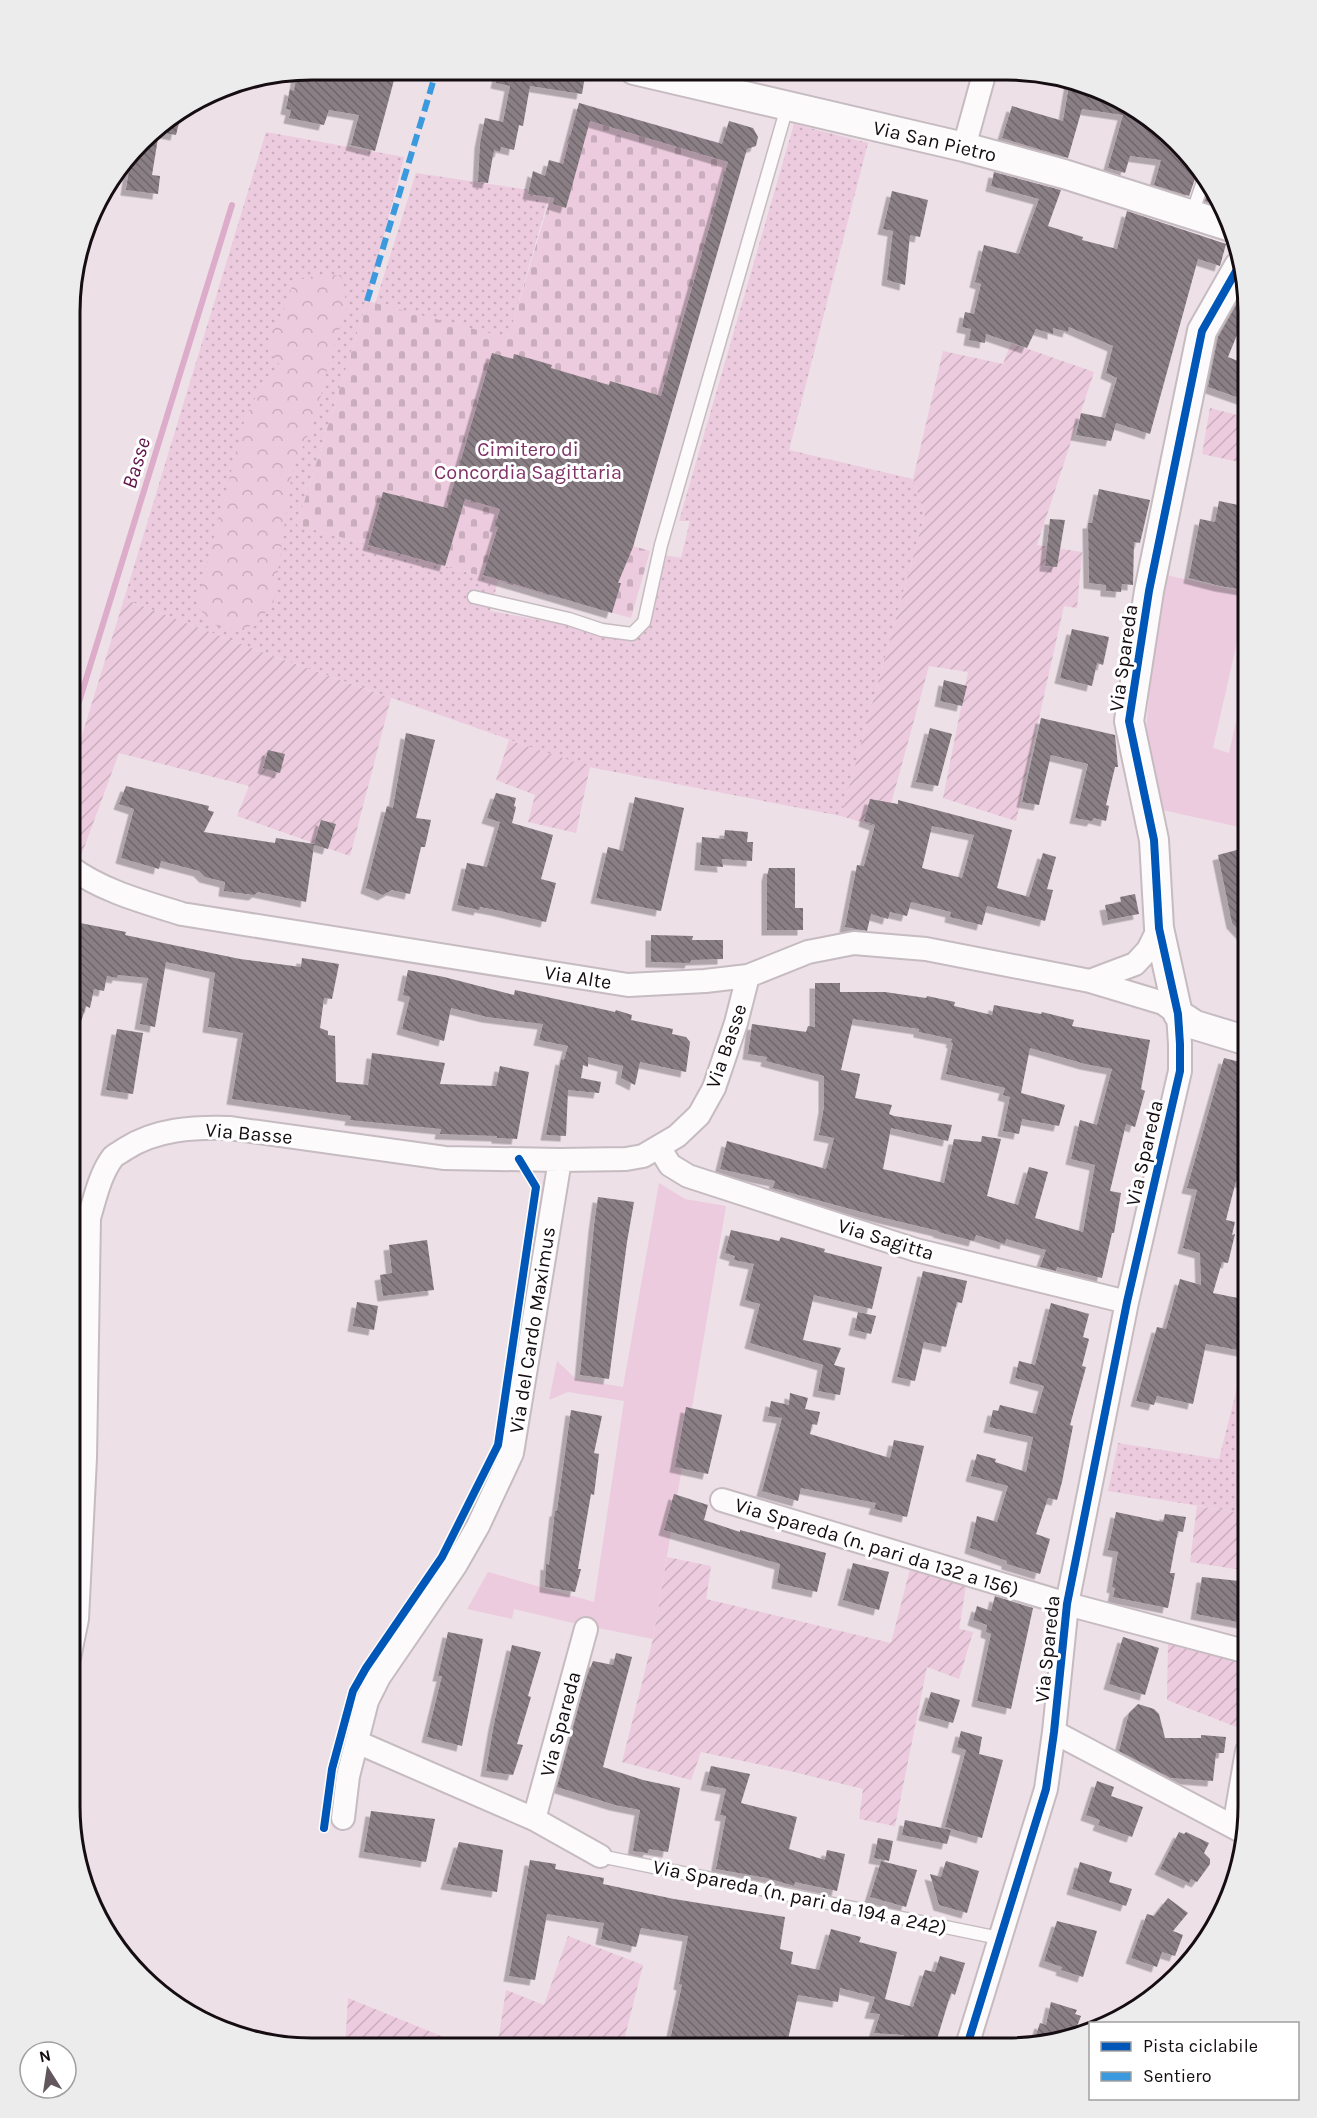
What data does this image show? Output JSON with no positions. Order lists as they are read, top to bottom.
{
  "streets": {
    "street": [
      "Via San Pietro",
      "Via Spareda",
      "Via Alte",
      "Via Basse",
      "Via Sagitta",
      "Via del Cardo Maximus",
      "Via Spareda (n. pari da 132 a 156)"
    ],
    "lane": ["Via Spareda (n. pari da 194 a 242)"]
  },
  "crossings": [
    ["Via Spareda", "Via Alte"],
    ["Via Spareda", "Via Sagitta"],
    ["Via Spareda", "Via Spareda (n. pari da 132 a 156)"],
    ["Via Spareda", "Via Spareda (n. pari da 194 a 242)"],
    ["Via Alte", "Via Basse"],
    ["Via Basse", "Via Sagitta"],
    ["Via Basse", "Via del Cardo Maximus"]
  ],
  "water": ["Basse"],
  "parks": ["Cimitero di Concordia Sagittaria"],
  "legend": ["Pista ciclabile", "Sentiero"],
  "north": "top"
}
